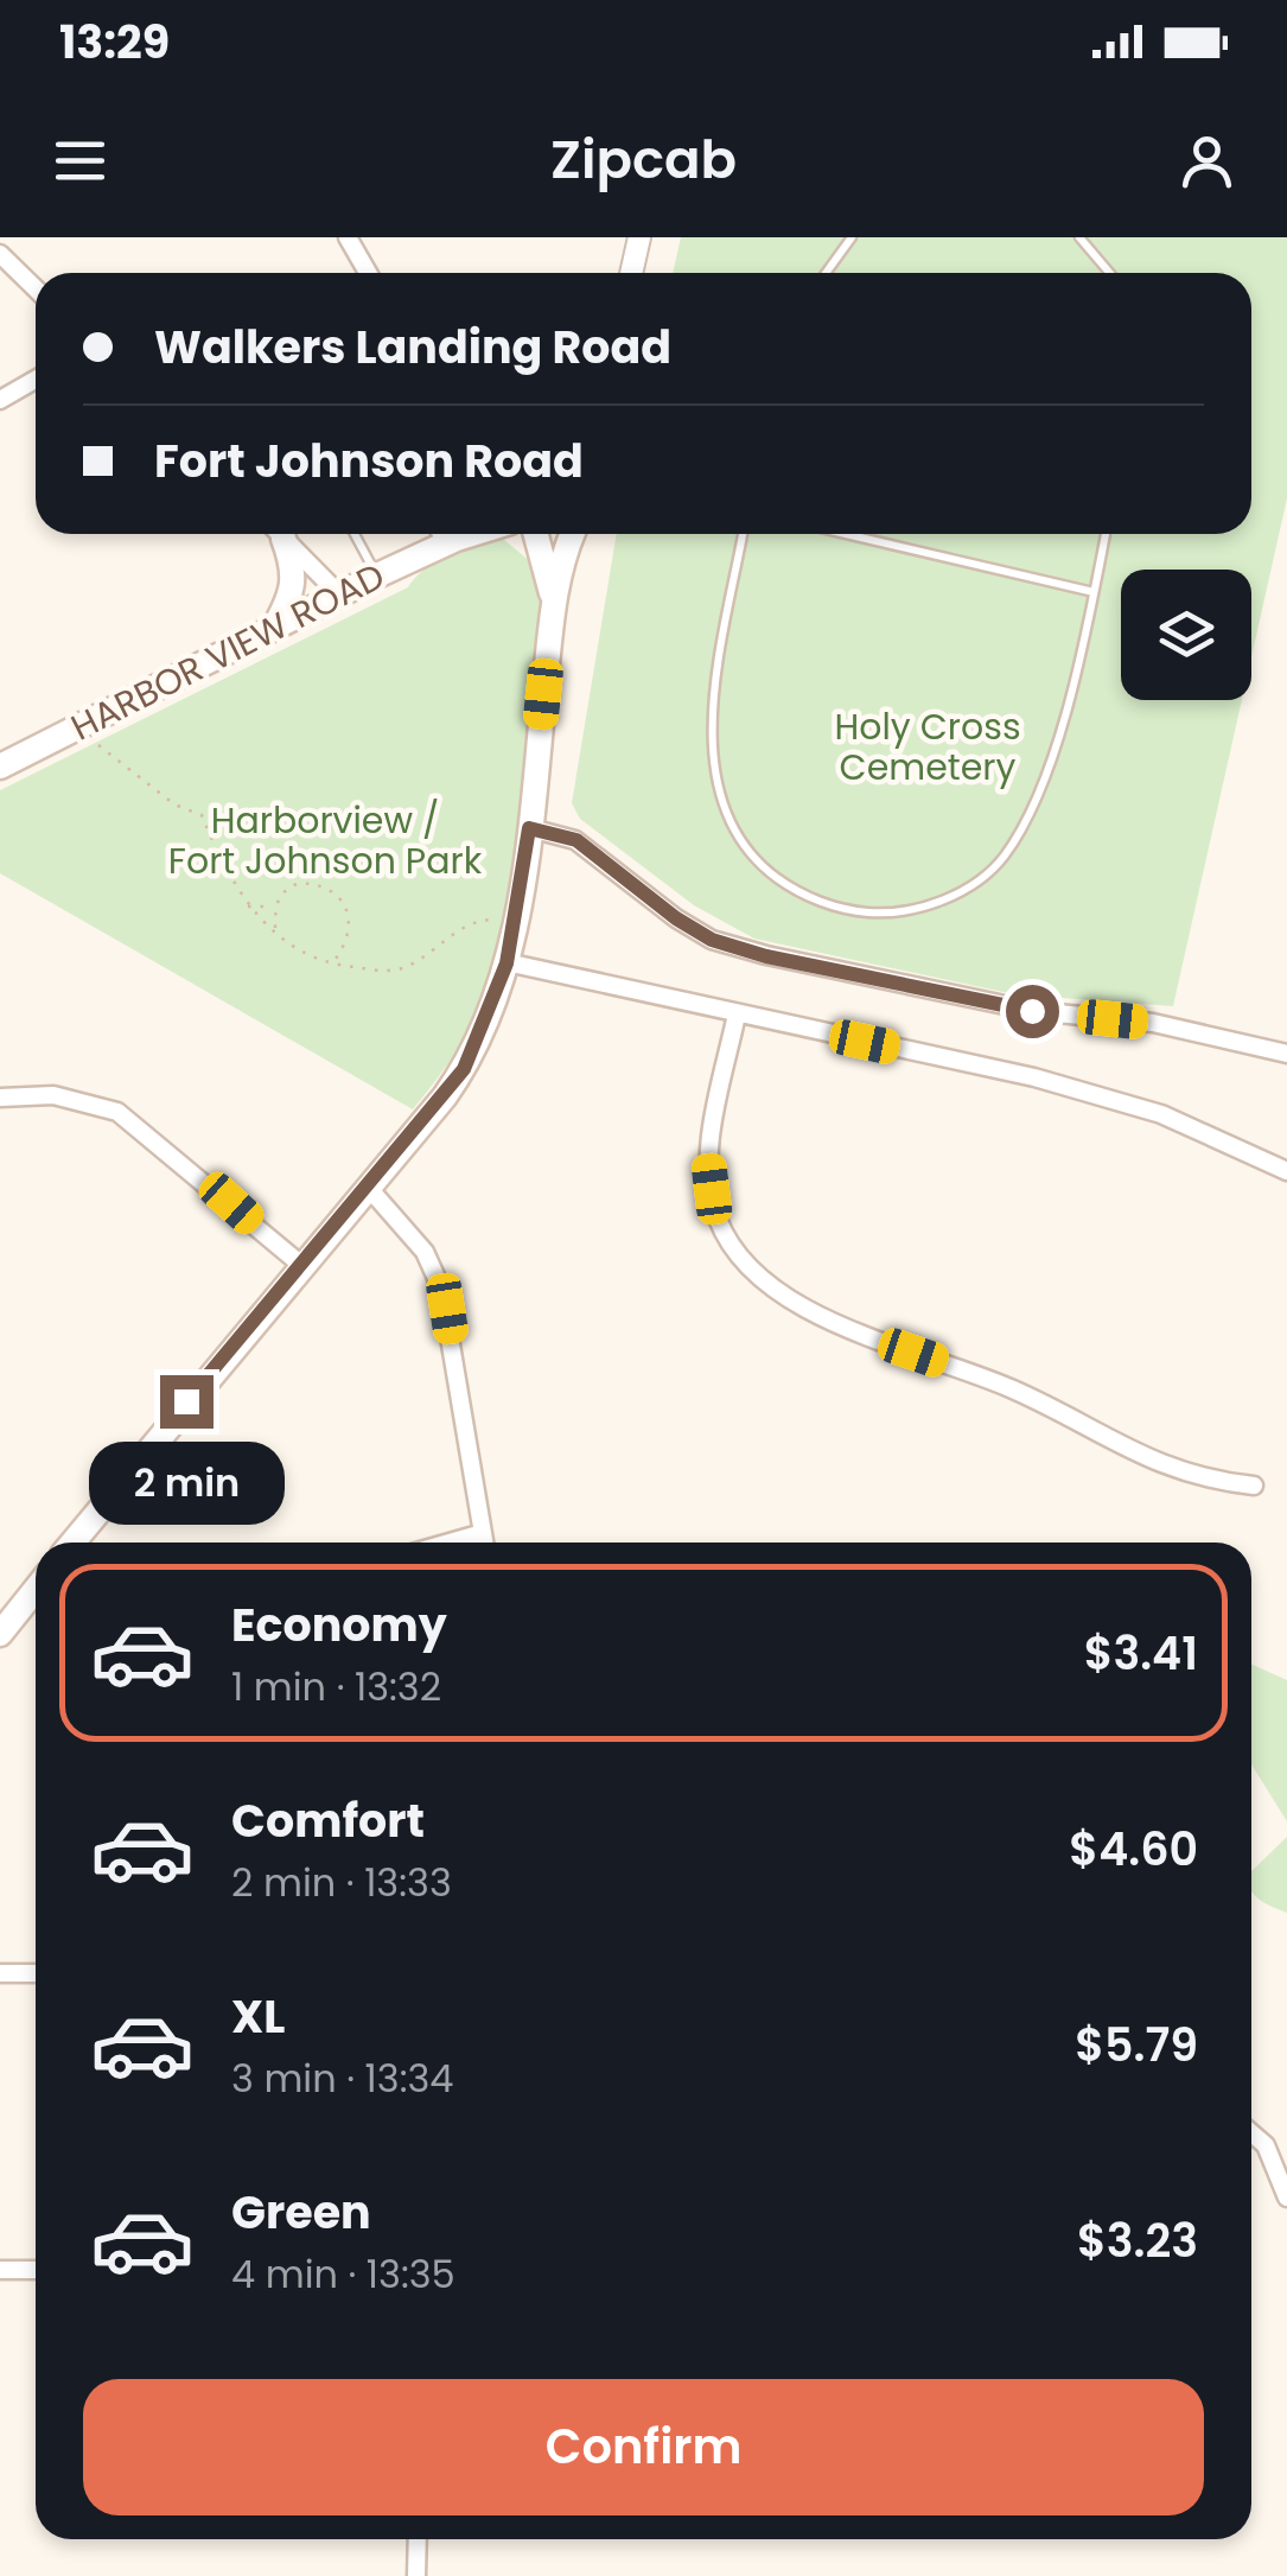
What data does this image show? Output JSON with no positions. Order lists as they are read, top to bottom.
{
  "streets": {
    "main road": ["HARBOR VIEW ROAD"]
  },
  "parks": ["Holy Cross Cemetery", "Harborview / Fort Johnson Park"],
  "page": {
    "status": "13:29",
    "header": "Zipcab",
    "banner": ["Walkers Landing Road", "Fort Johnson Road"],
    "bubble": "2 min",
    "list": [
      {
        "name": "Economy",
        "note": "1 min · 13:32",
        "value": "$3.41"
      },
      {
        "name": "Comfort",
        "note": "2 min · 13:33",
        "value": "$4.60"
      },
      {
        "name": "XL",
        "note": "3 min · 13:34",
        "value": "$5.79"
      },
      {
        "name": "Green",
        "note": "4 min · 13:35",
        "value": "$3.23"
      }
    ],
    "buttons": "Confirm"
  }
}
